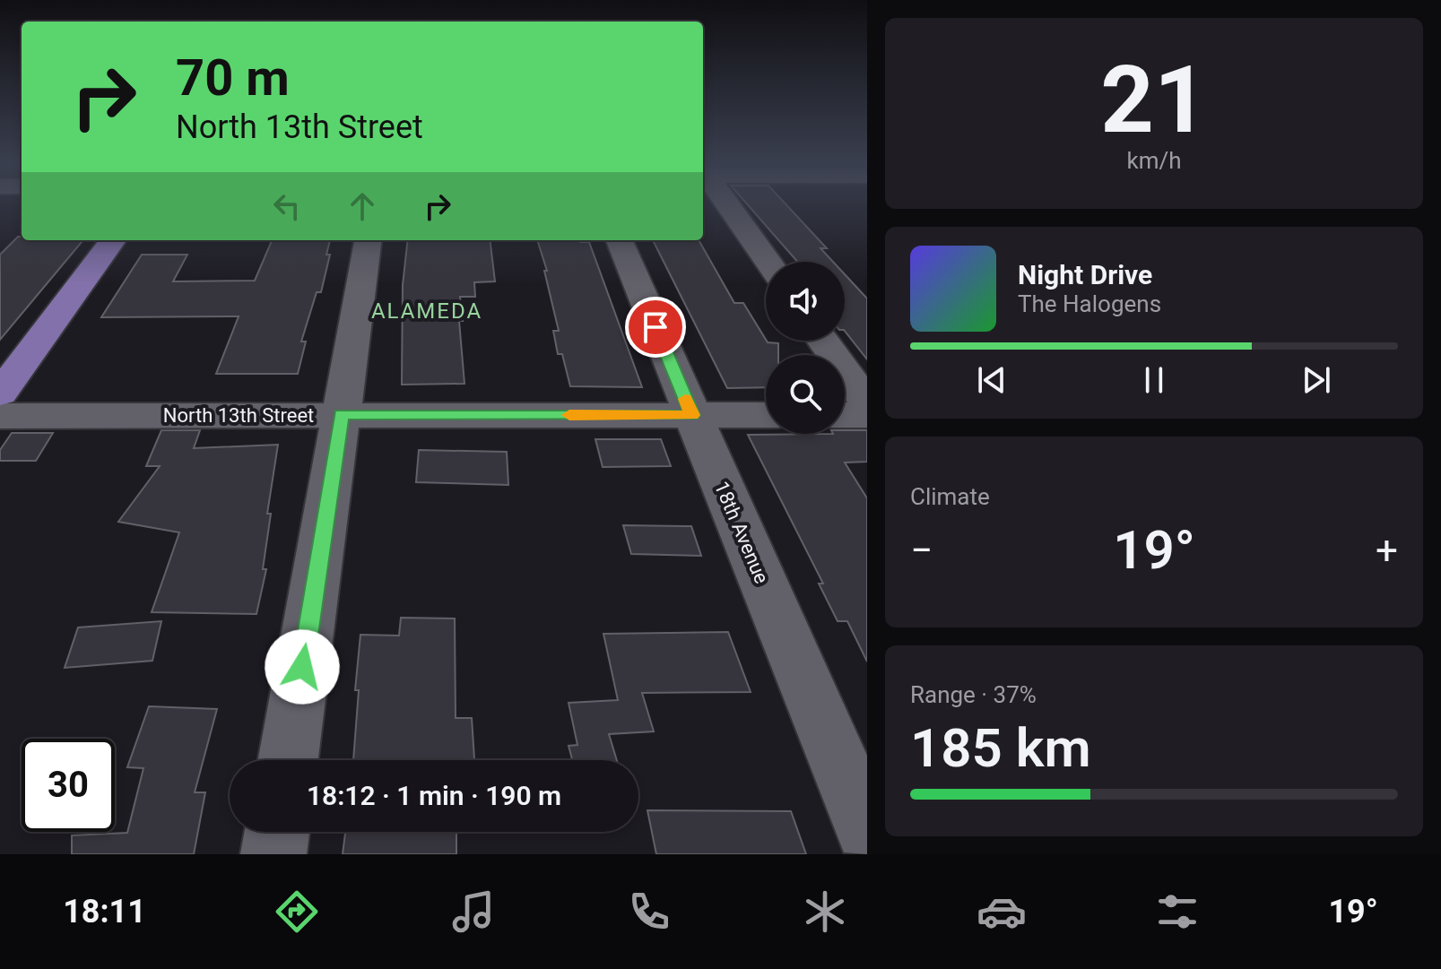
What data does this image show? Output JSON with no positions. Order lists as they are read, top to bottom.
{
  "streets": {
    "street": ["North 13th Street", "18th Avenue"]
  },
  "crossings": [
    ["North 13th Street", "18th Avenue"]
  ],
  "districts": ["ALAMEDA"],
  "page": {
    "tile": [
      ["21", "km/h"],
      "Climate",
      ["Range · 37%", "185 km"]
    ],
    "turn": ["70 m", "North 13th Street"],
    "song": ["Night Drive", "The Halogens"],
    "heat": ["−", "19°", "+"],
    "limit": "30",
    "trip": "18:12 · 1 min · 190 m",
    "tabs": ["18:11", "19°"]
  }
}
